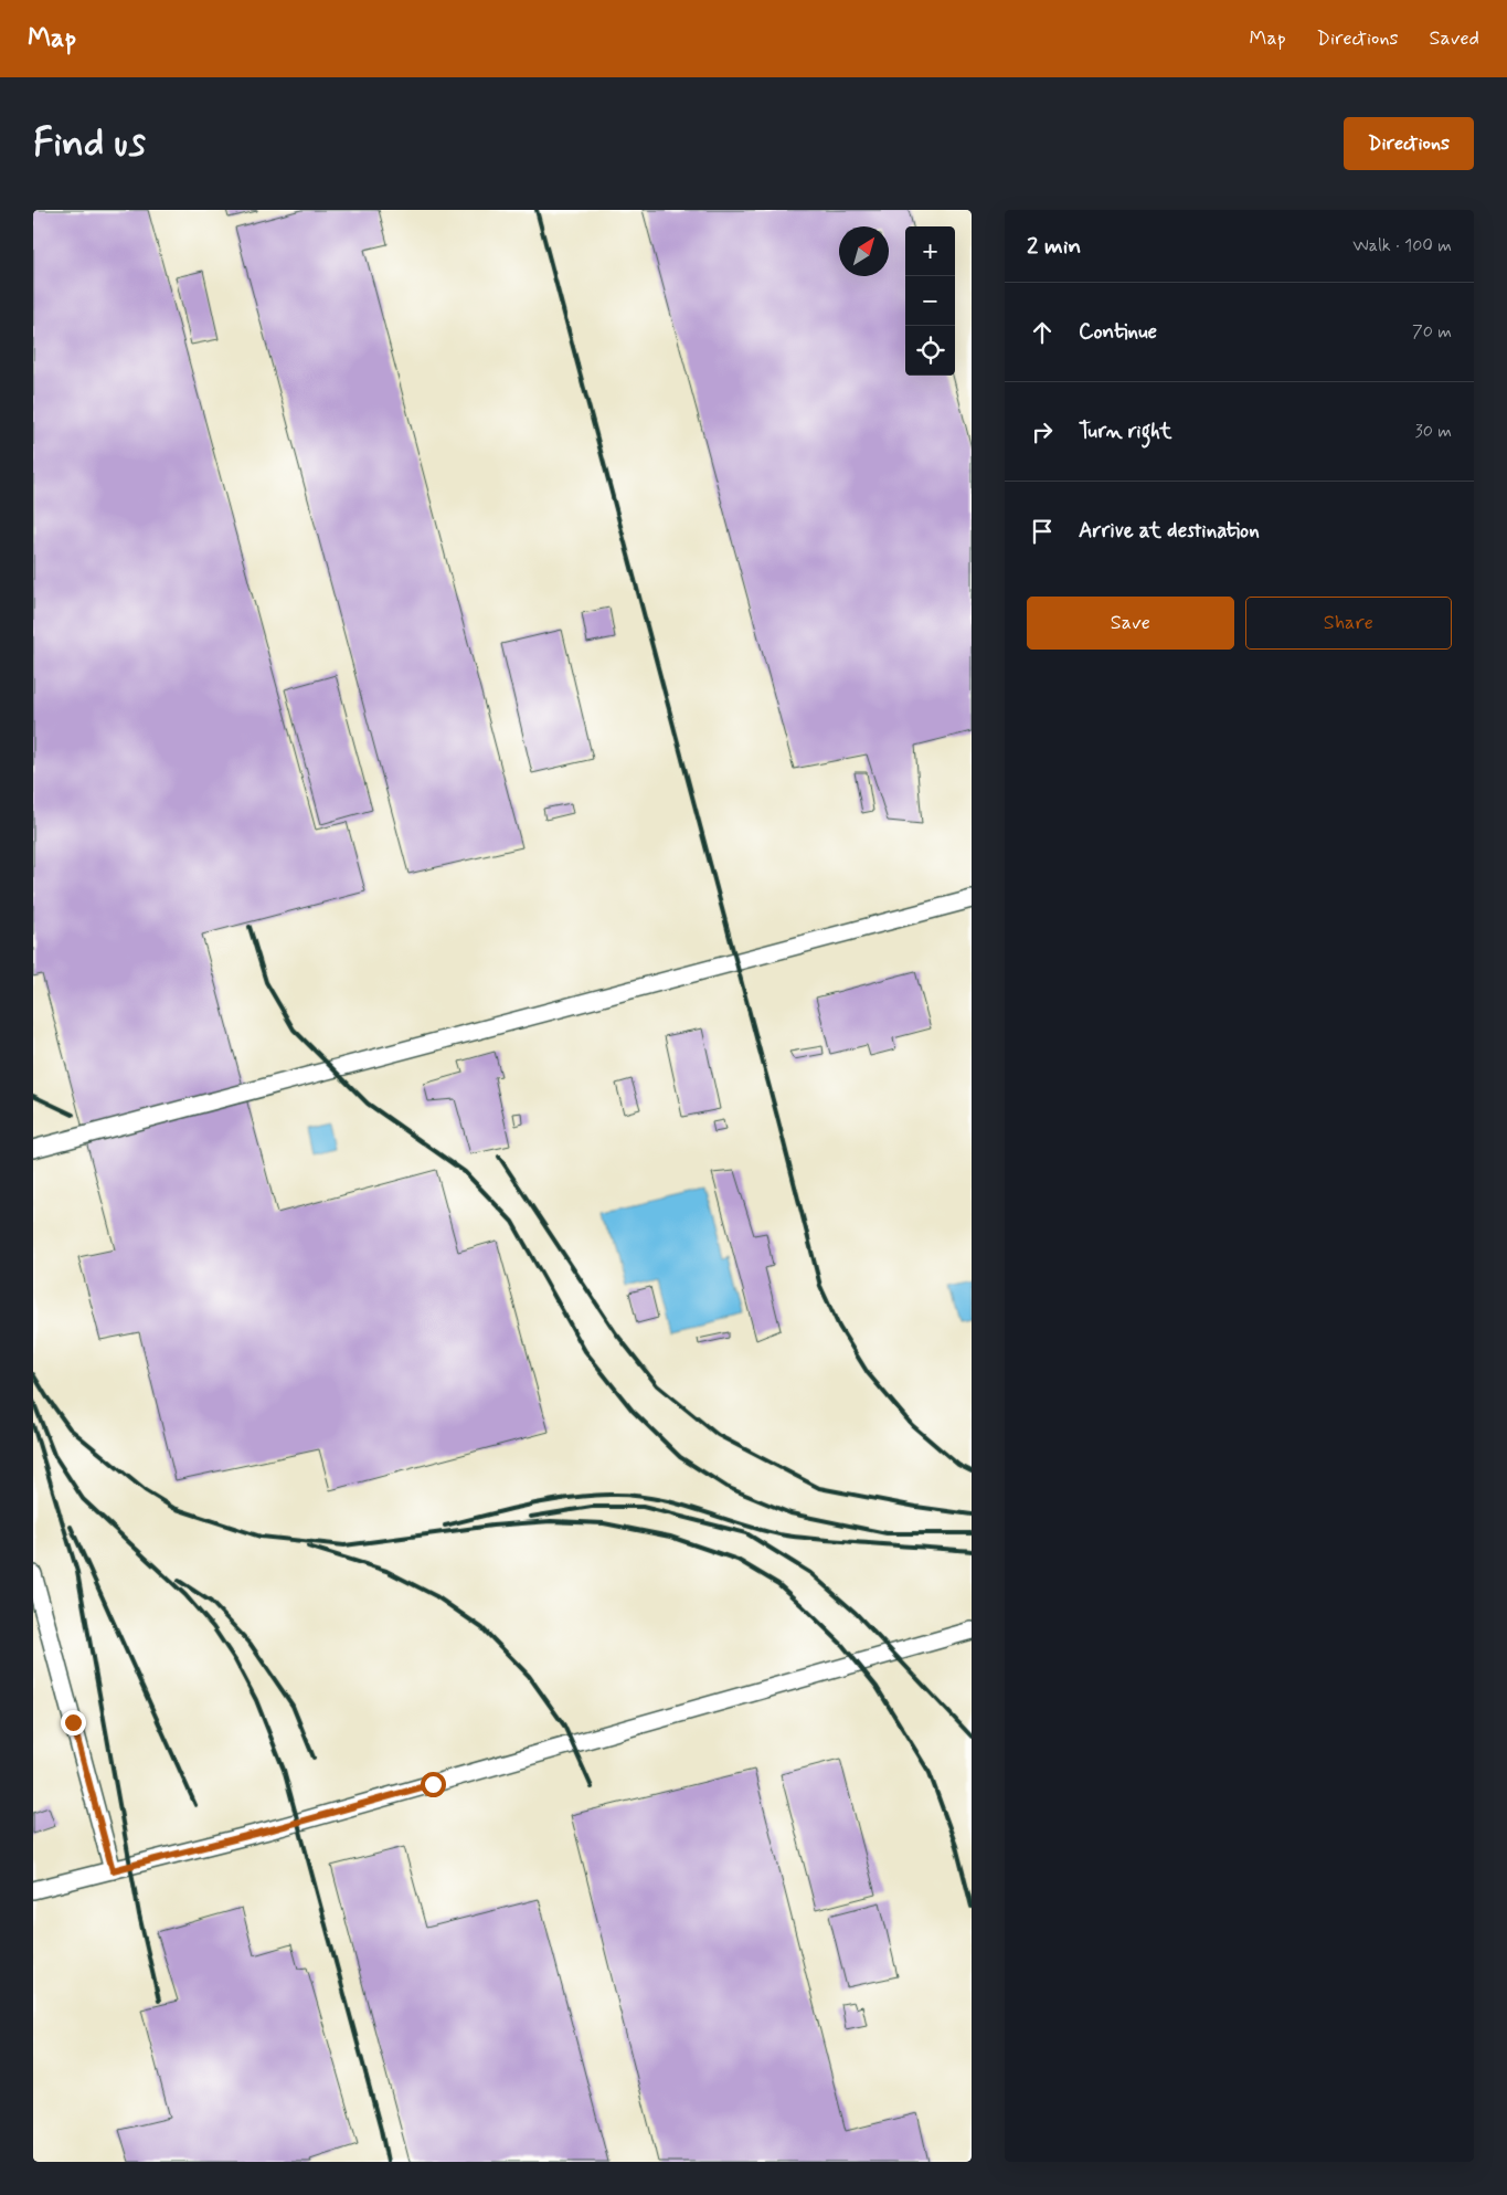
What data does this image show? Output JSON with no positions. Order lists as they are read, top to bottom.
{
  "north": "top right",
  "page": {
    "header": "Map",
    "nav": ["Map", "Directions", "Saved"],
    "buttons": [
      "Directions",
      ["Save", "Share"]
    ],
    "title": "Find us",
    "heading": ["2 min", "Walk · 100 m"],
    "map_buttons": ["+", "−"],
    "list": [
      ["Continue", "70 m"],
      ["Turn right", "30 m"],
      "Arrive at destination"
    ]
  }
}
